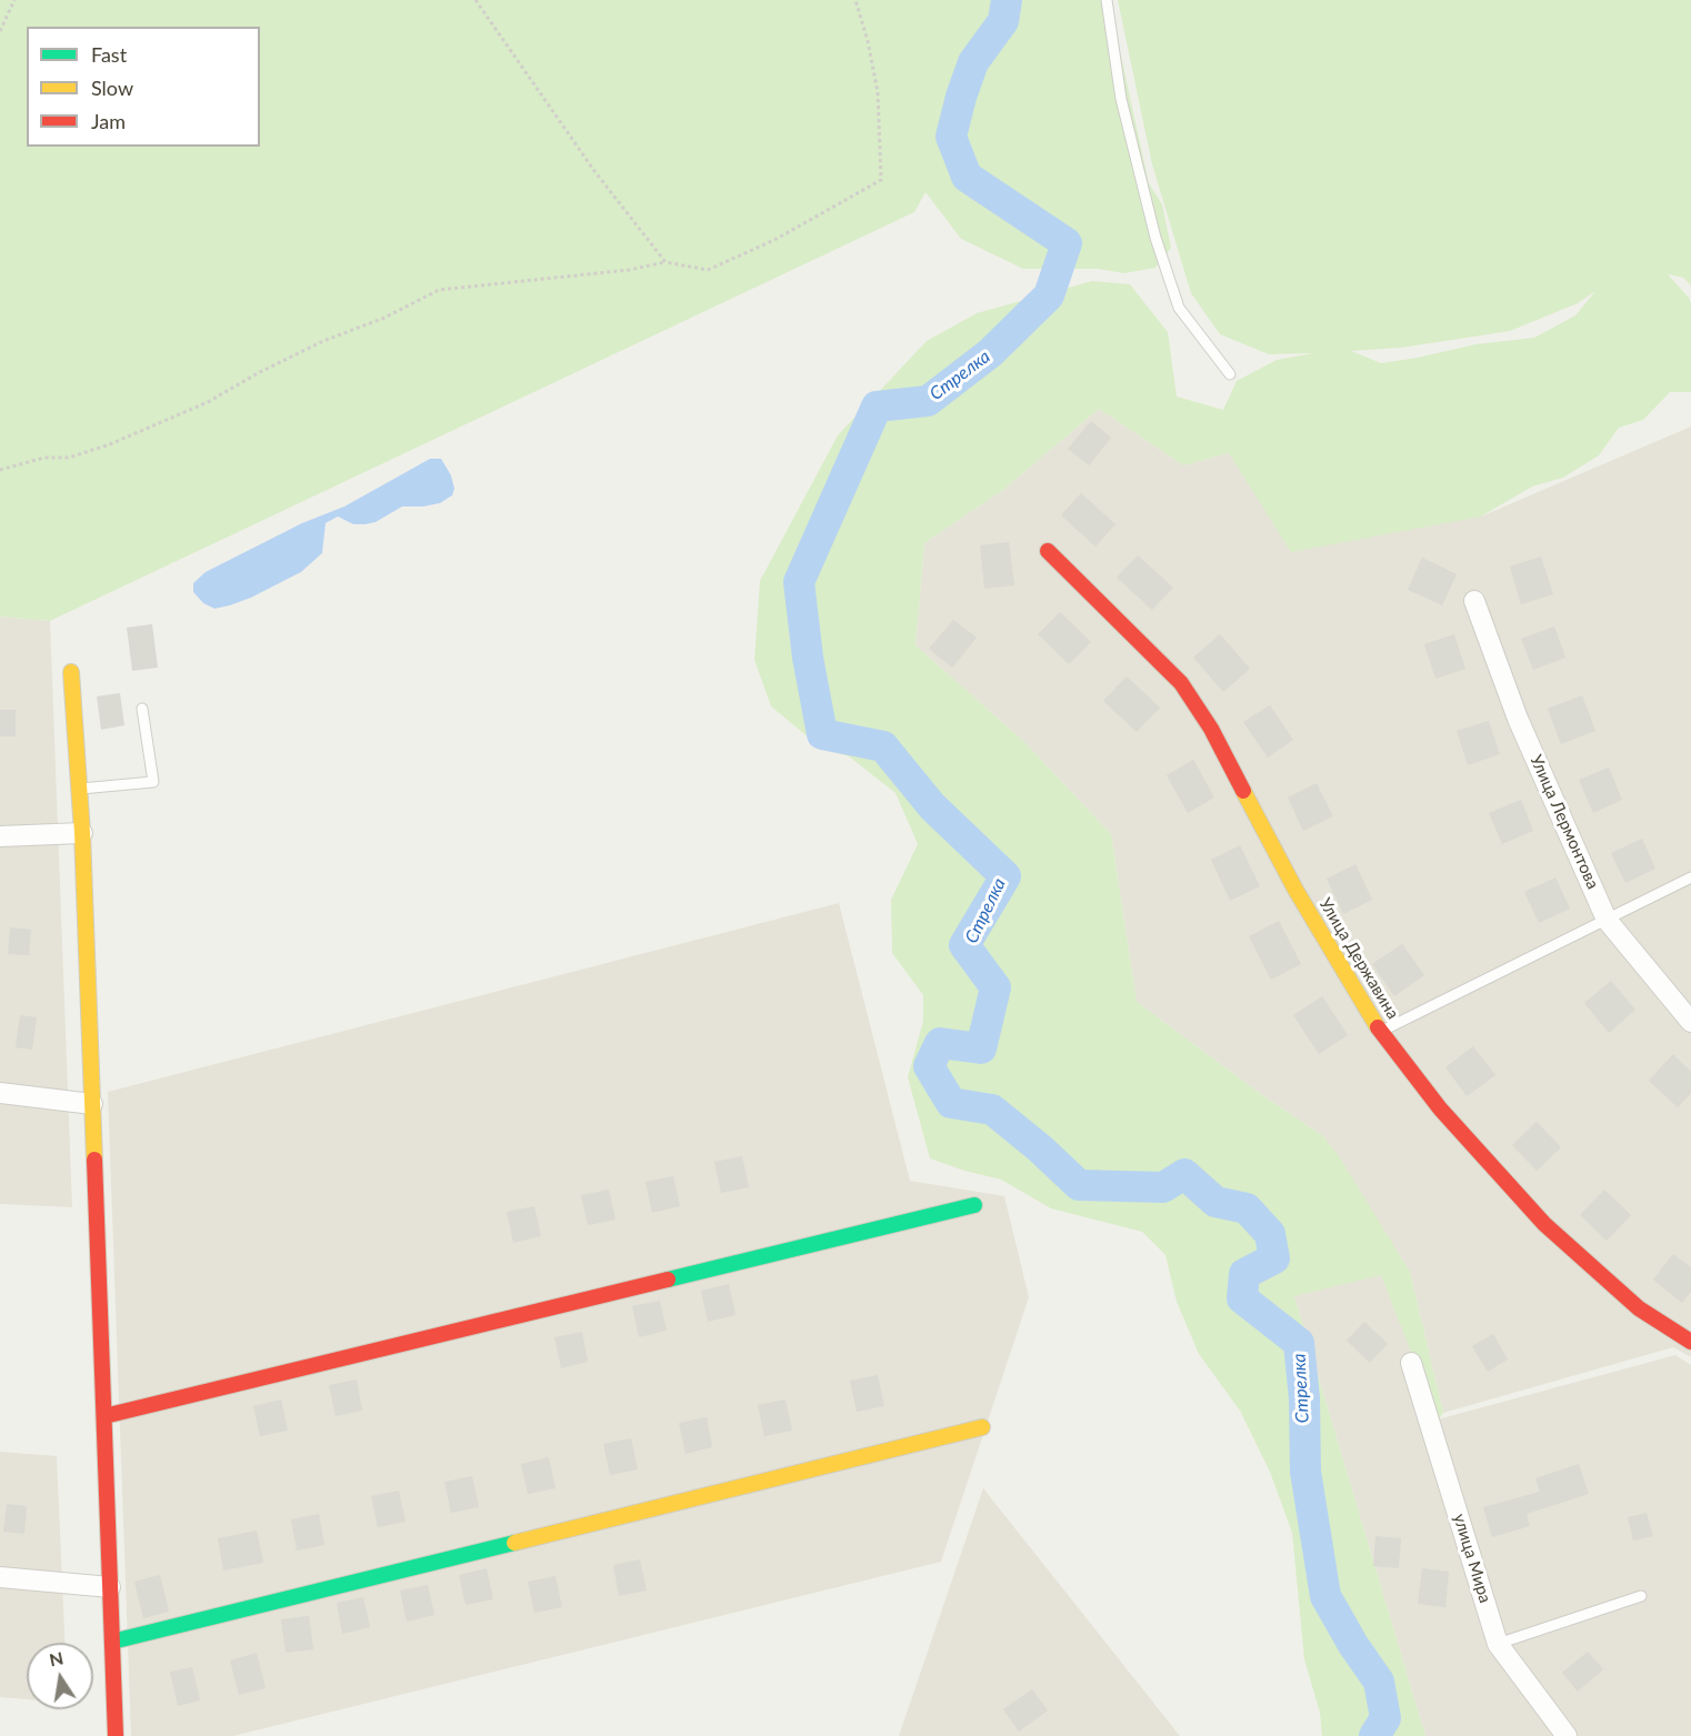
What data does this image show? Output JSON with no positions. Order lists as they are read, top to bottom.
{
  "streets": {
    "street": ["Улица Лермонтова", "Улица Державина", "улица Мира"]
  },
  "water": ["Стрелка"],
  "legend": ["Fast", "Slow", "Jam"],
  "north": "top"
}
